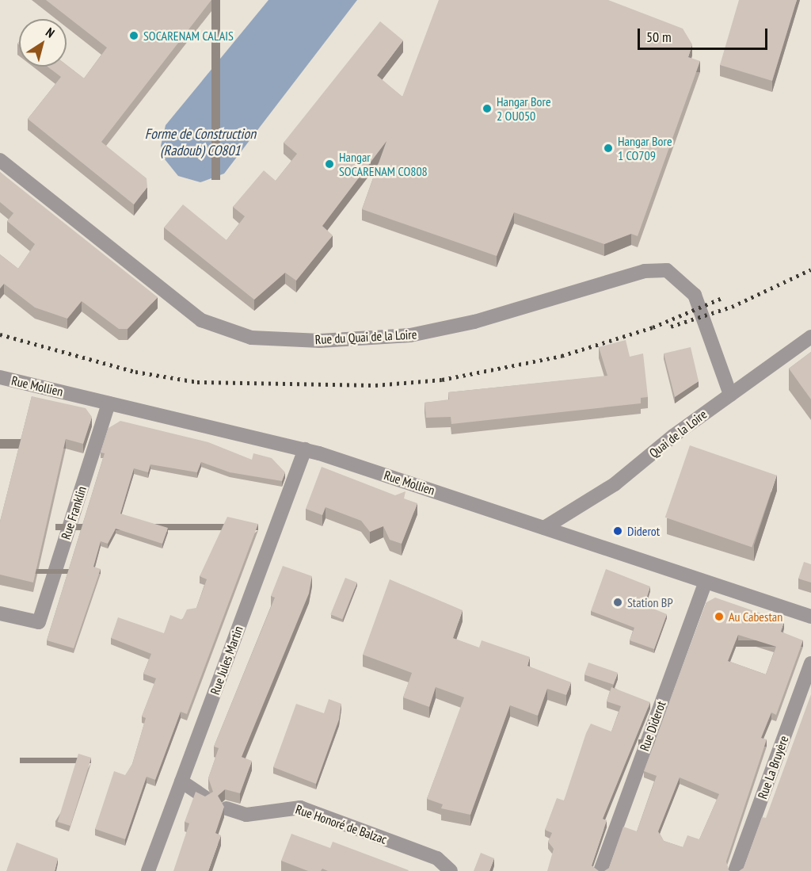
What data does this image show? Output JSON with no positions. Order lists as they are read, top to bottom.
{
  "streets": {
    "street": [
      "Rue du Quai de la Loire",
      "Rue Mollien",
      "Quai de la Loire",
      "Rue Franklin",
      "Rue Jules Martin",
      "Rue Diderot",
      "Rue La Bruyère",
      "Rue Honoré de Balzac"
    ]
  },
  "crossings": [
    ["Rue du Quai de la Loire", "Quai de la Loire"],
    ["Rue Mollien", "Quai de la Loire"],
    ["Rue Mollien", "Rue Franklin"],
    ["Rue Mollien", "Rue Jules Martin"],
    ["Rue Mollien", "Rue Diderot"]
  ],
  "water": ["Forme de Construction (Radoub) CO801"],
  "places": [
    "SOCARENAM CALAIS",
    "Hangar Bore 2 OU050",
    "Hangar Bore 1 CO709",
    "Hangar SOCARENAM CO808",
    "Diderot",
    "Station BP",
    "Au Cabestan"
  ],
  "scale_bar": "50 m",
  "north": "top right"
}
